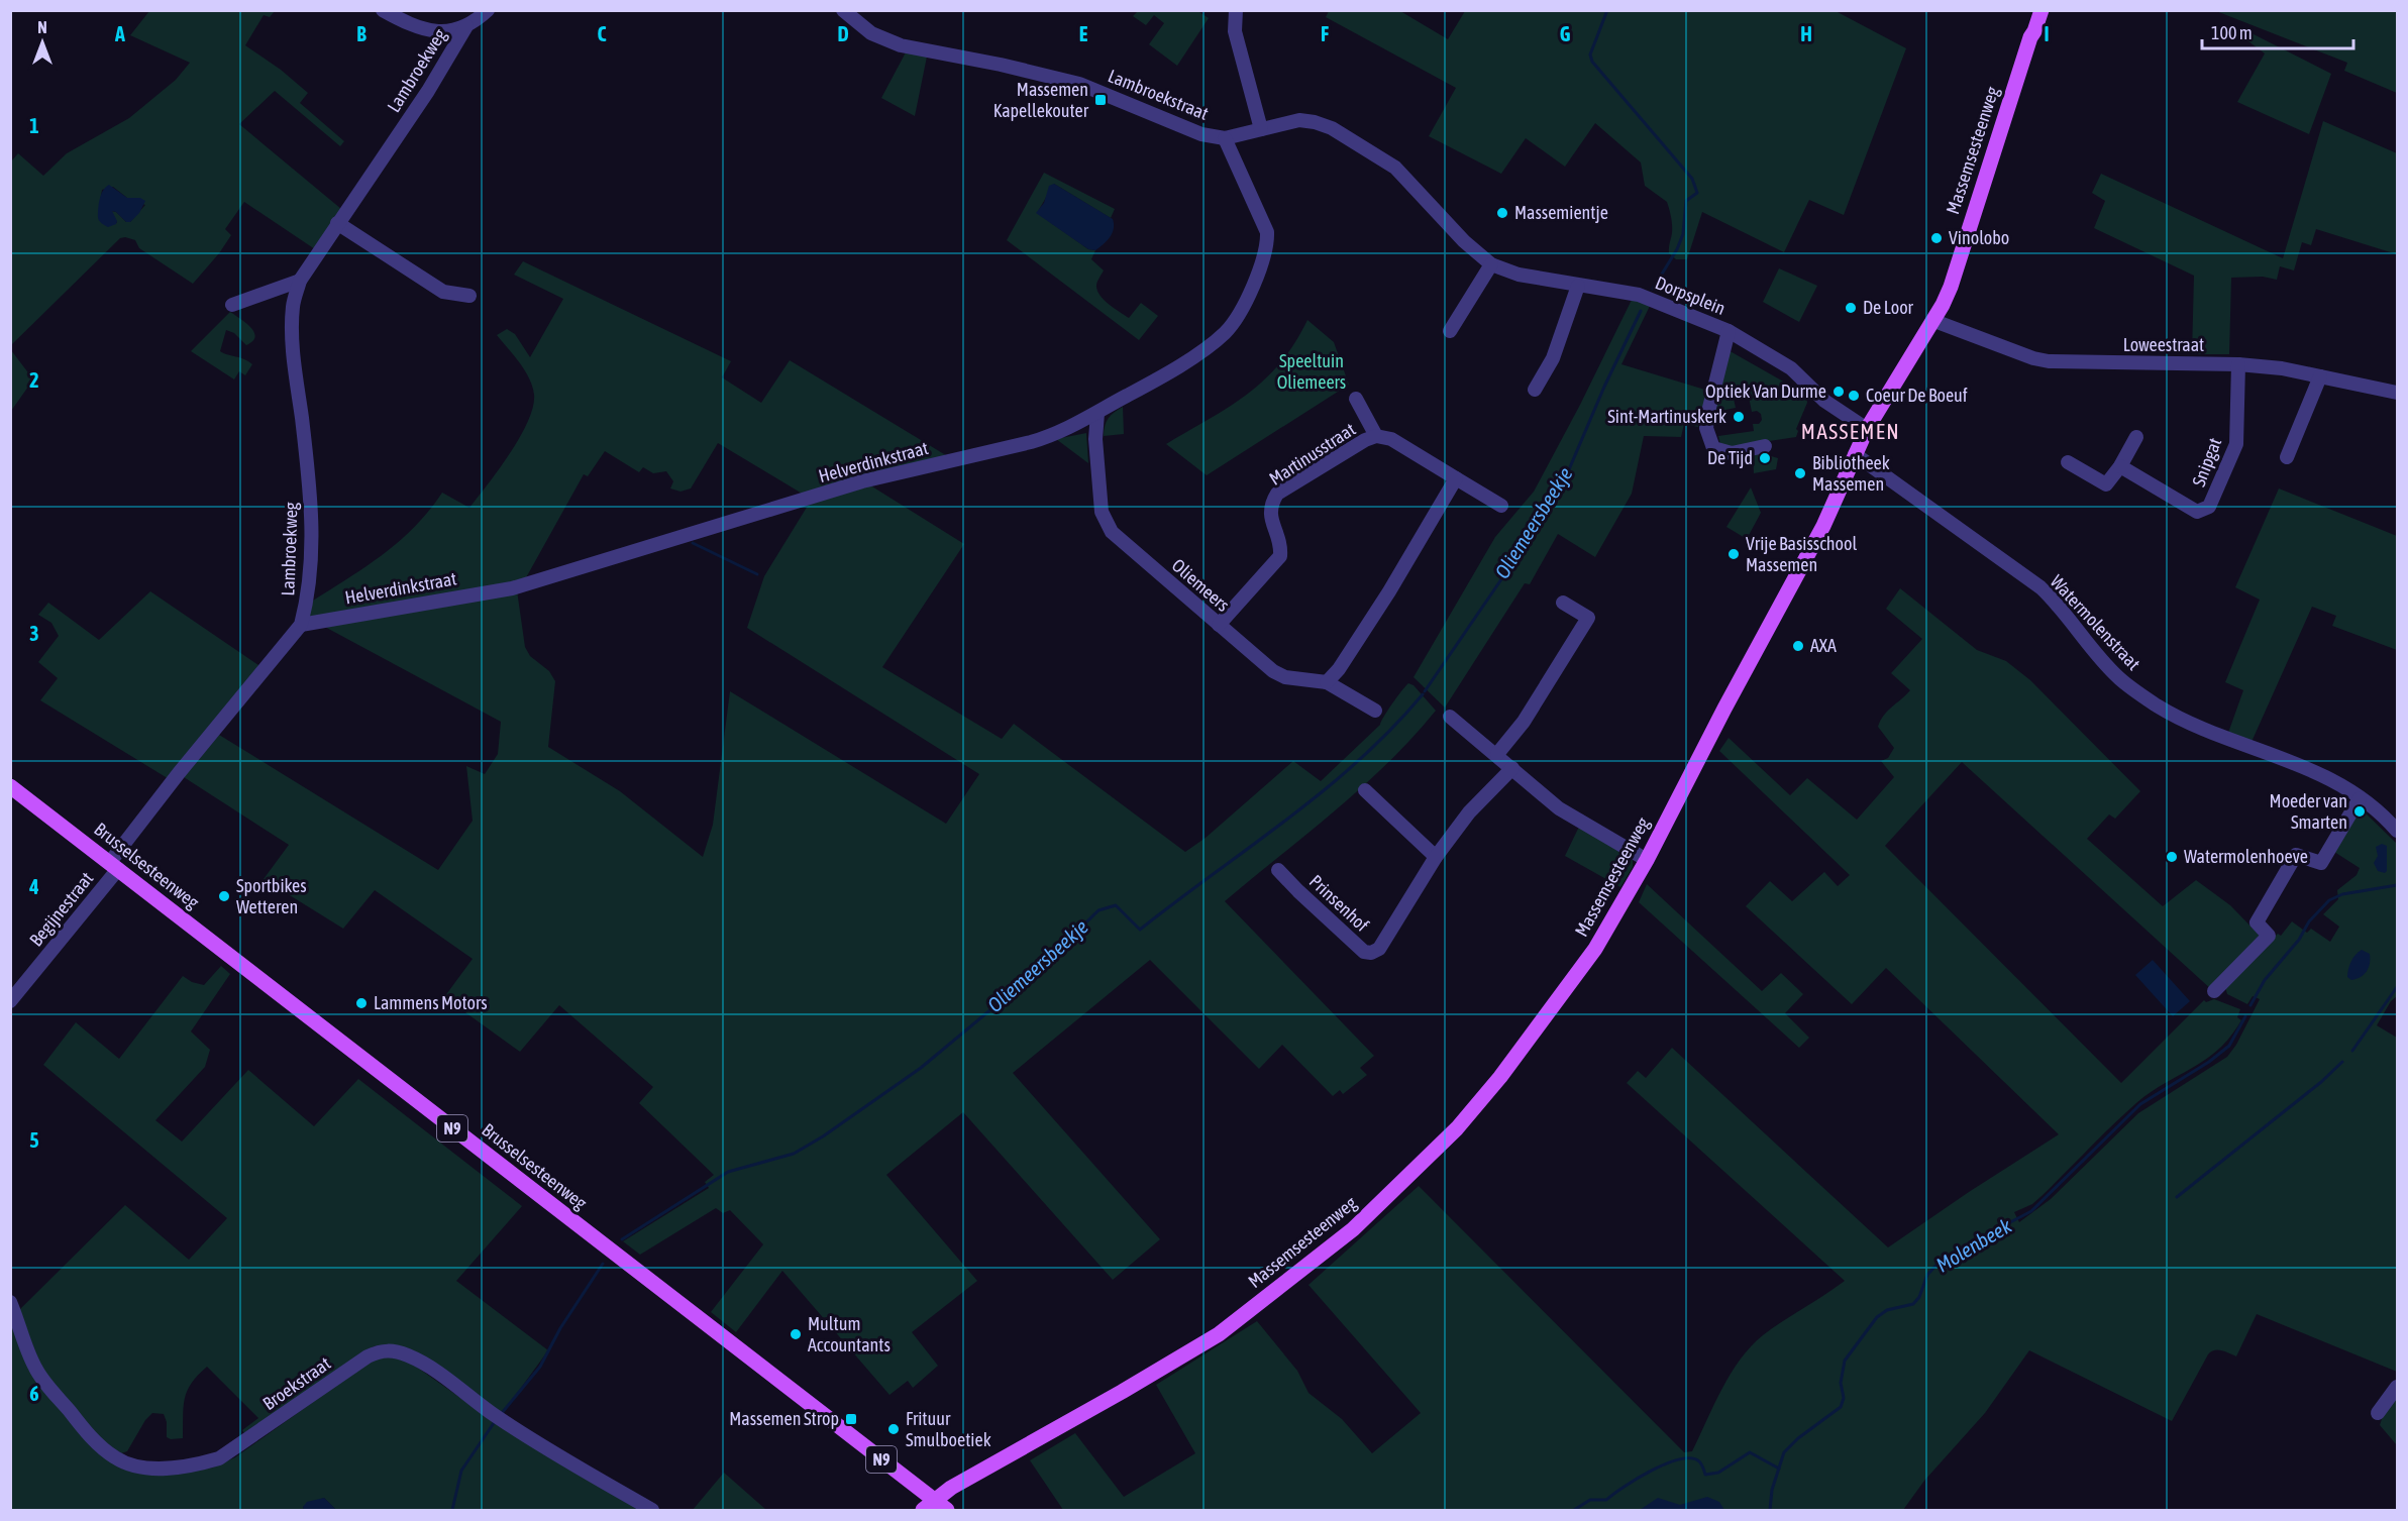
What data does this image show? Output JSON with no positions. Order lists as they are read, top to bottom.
{
  "streets": {
    "main road": ["Massemsesteenweg", "Brusselsesteenweg", "N9"],
    "street": [
      "Lambroekweg",
      "Lambroekstraat",
      "Dorpsplein",
      "Loweestraat",
      "Martinusstraat",
      "Helverdinkstraat",
      "Snipgat",
      "Oliemeers",
      "Watermolenstraat",
      "Prinsenhof",
      "Begijnestraat",
      "Broekstraat"
    ]
  },
  "crossings": [
    ["Lambroekweg", "Helverdinkstraat"],
    ["Lambroekweg", "Brusselsesteenweg"],
    ["Lambroekweg", "Begijnestraat"],
    ["Lambroekstraat", "Dorpsplein"],
    ["Lambroekstraat", "Helverdinkstraat"],
    ["Massemsesteenweg", "Dorpsplein"],
    ["Massemsesteenweg", "Loweestraat"],
    ["Massemsesteenweg", "Watermolenstraat"],
    ["Massemsesteenweg", "Brusselsesteenweg"],
    ["Loweestraat", "Snipgat"],
    ["Martinusstraat", "Oliemeers"],
    ["Helverdinkstraat", "Oliemeers"],
    ["Brusselsesteenweg", "Begijnestraat"]
  ],
  "districts": ["MASSEMEN"],
  "water": ["Oliemeersbeekje", "Molenbeek"],
  "parks": ["Speeltuin Oliemeers"],
  "places": {
    "transit": ["Massemen Kapellekouter", "Massemen Strop"],
    "other": [
      "Massemientje",
      "Vinolobo",
      "De Loor",
      "Optiek Van Durme",
      "Coeur De Boeuf",
      "Sint-Martinuskerk",
      "De Tijd",
      "Bibliotheek Massemen",
      "Vrije Basisschool Massemen",
      "AXA",
      "Moeder van Smarten",
      "Watermolenhoeve",
      "Sportbikes Wetteren",
      "Lammens Motors",
      "Multum Accountants",
      "Frituur Smulboetiek"
    ]
  },
  "scale_bar": "100 m",
  "north": "top",
  "grid": {
    "columns": [
      "A",
      "B",
      "C",
      "D",
      "E",
      "F",
      "G",
      "H",
      "I"
    ],
    "rows": [
      "1",
      "2",
      "3",
      "4",
      "5",
      "6"
    ]
  }
}
